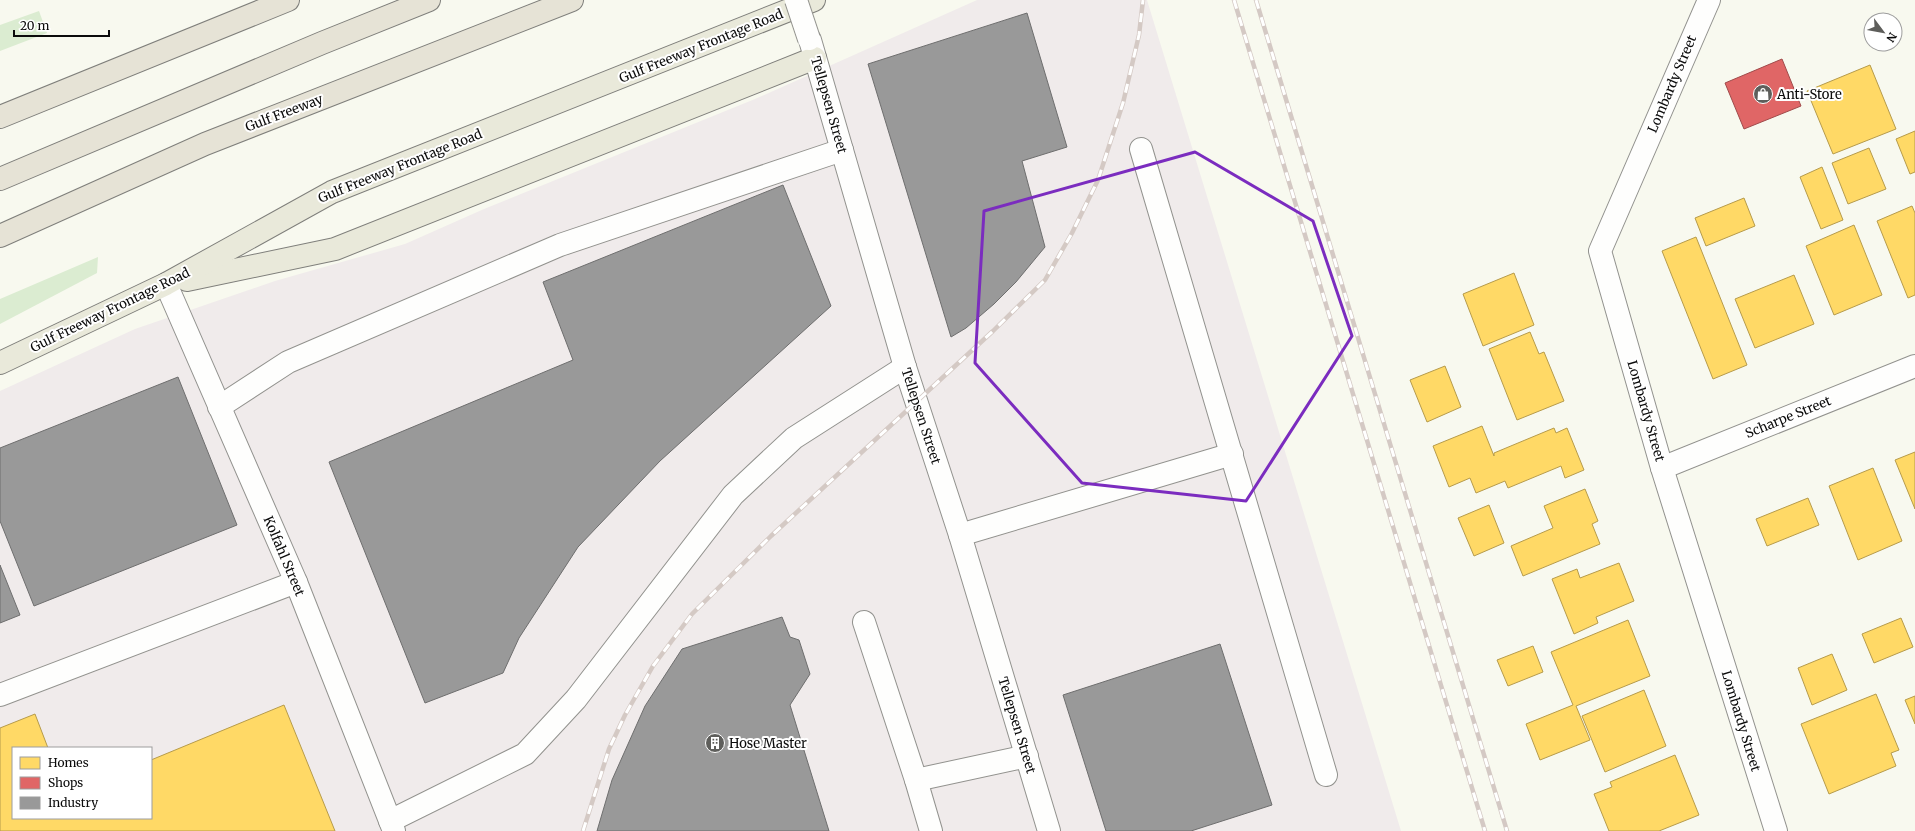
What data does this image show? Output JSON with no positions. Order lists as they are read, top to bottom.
{
  "streets": {
    "highway": ["Gulf Freeway"],
    "main road": ["Gulf Freeway Frontage Road"],
    "street": [
      "Lombardy Street",
      "Tellepsen Street",
      "Scharpe Street",
      "Kolfahl Street"
    ]
  },
  "crossings": [
    ["Gulf Freeway Frontage Road", "Kolfahl Street"],
    ["Lombardy Street", "Scharpe Street"]
  ],
  "places": {
    "shop": ["Anti-Store"],
    "building": ["Hose Master"]
  },
  "legend": ["Homes", "Shops", "Industry"],
  "scale_bar": "20 m",
  "north": "bottom right"
}
